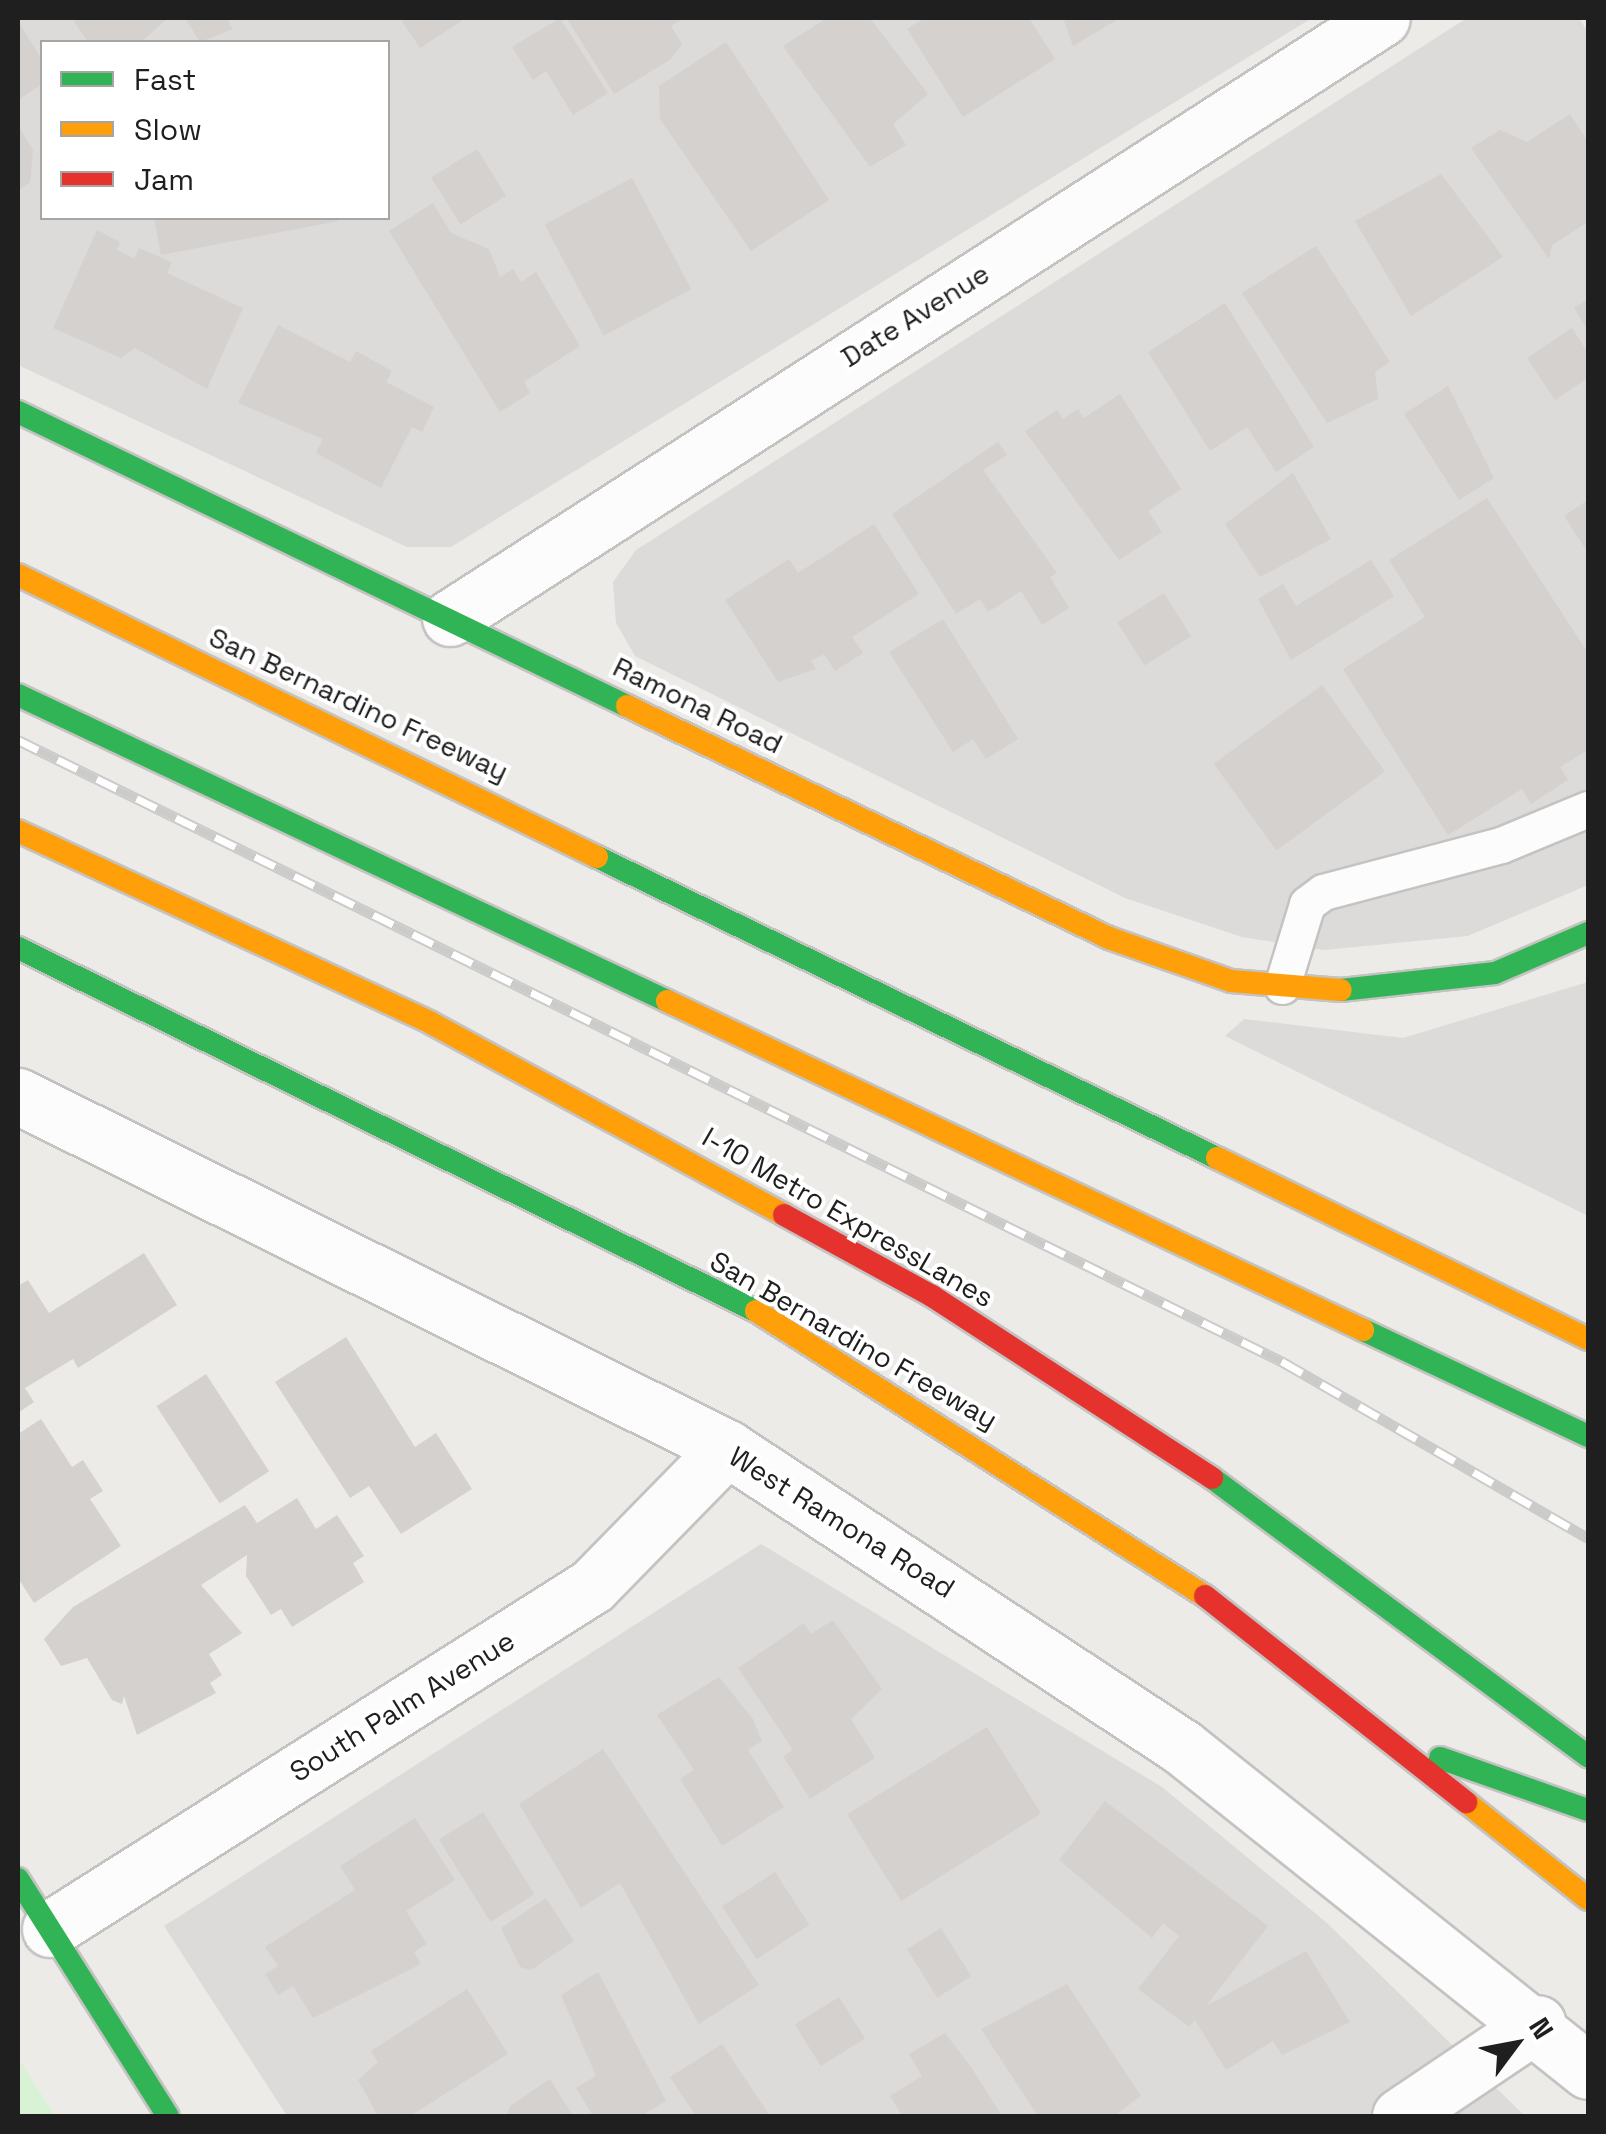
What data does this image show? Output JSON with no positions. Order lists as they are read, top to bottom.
{
  "streets": {
    "main road": ["San Bernardino Freeway", "Ramona Road", "I-10 Metro ExpressLanes"],
    "street": ["Date Avenue", "West Ramona Road", "South Palm Avenue"]
  },
  "crossings": [
    ["Date Avenue", "Ramona Road"],
    ["West Ramona Road", "South Palm Avenue"]
  ],
  "legend": ["Fast", "Slow", "Jam"],
  "north": "top right"
}
